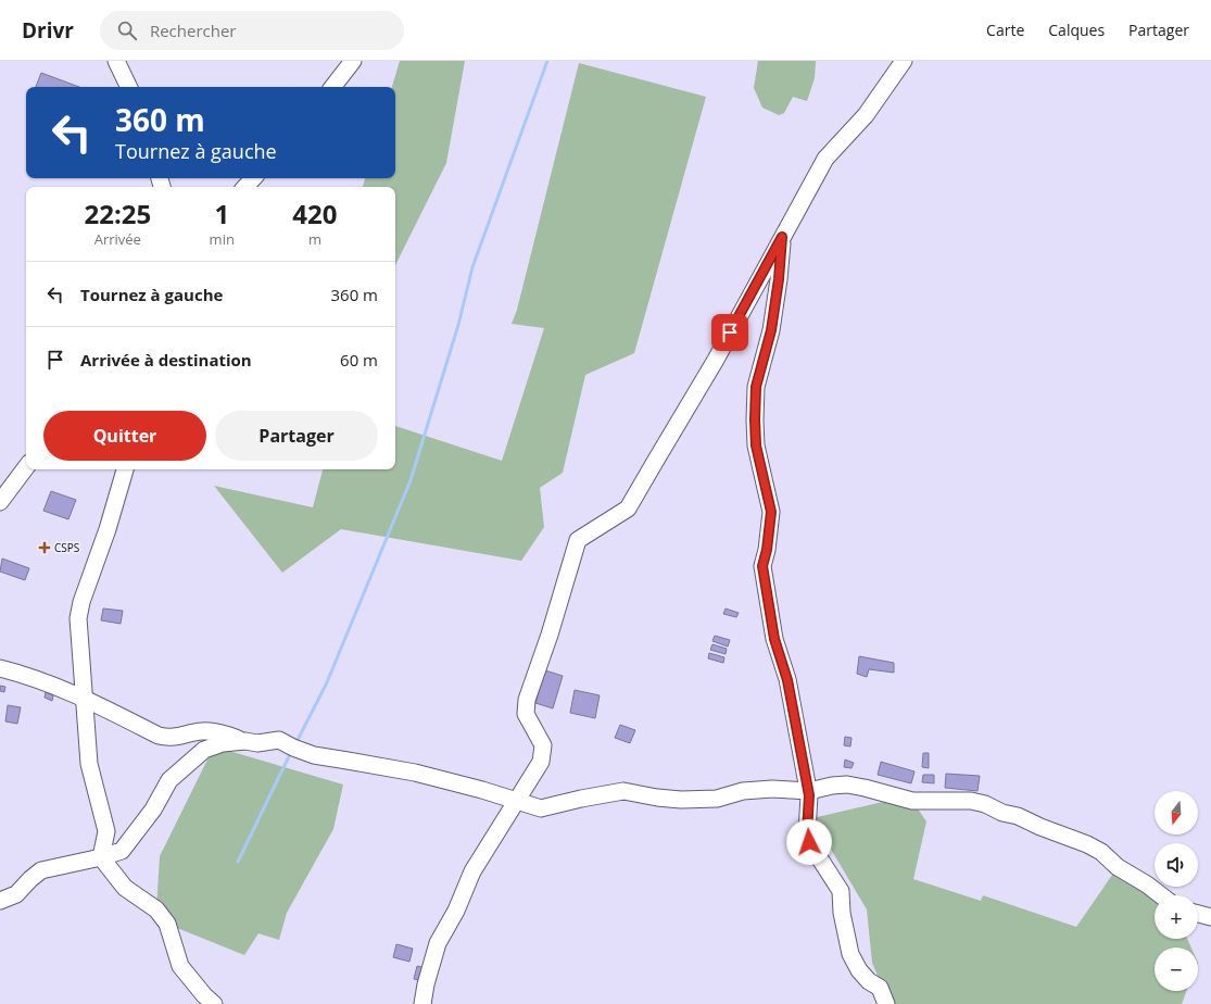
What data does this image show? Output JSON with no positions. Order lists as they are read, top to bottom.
{
  "places": {
    "health": ["CSPS"]
  },
  "north": "bottom",
  "page": {
    "header": "Drivr",
    "search": "Rechercher",
    "nav": ["Carte", "Calques", "Partager"],
    "turn": ["360 m", "Tournez à gauche"],
    "eta": [
      "22:25",
      "Arrivée",
      "1",
      "min",
      "420",
      "m"
    ],
    "list": [
      {
        "name": "Tournez à gauche",
        "value": "360 m"
      },
      {
        "name": "Arrivée à destination",
        "value": "60 m"
      }
    ],
    "buttons": ["Quitter", "Partager"],
    "map_buttons": ["+", "−"]
  }
}
